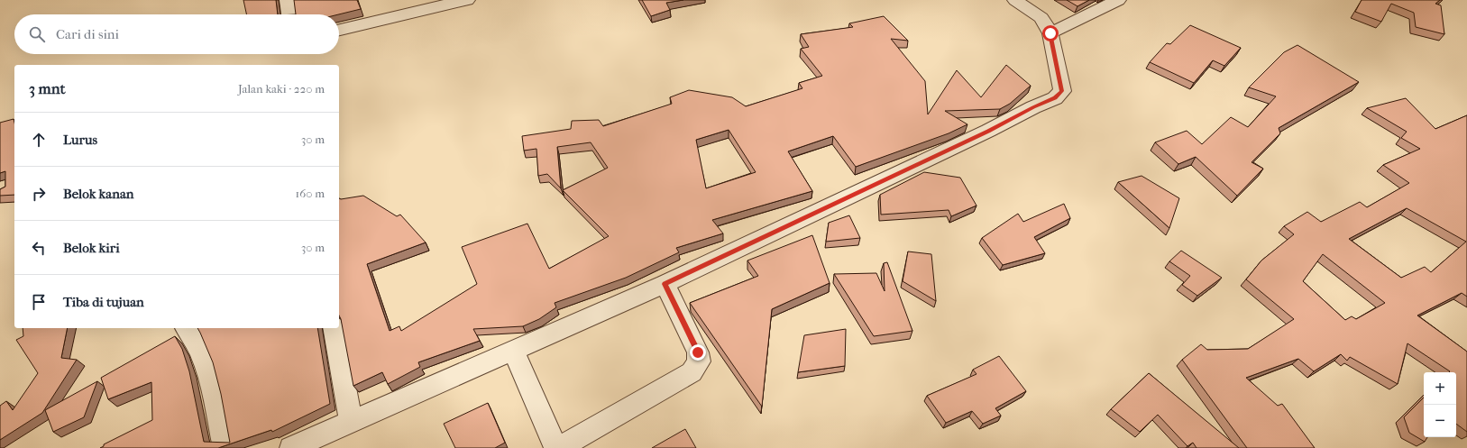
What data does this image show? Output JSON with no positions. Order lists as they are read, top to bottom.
{
  "page": {
    "search": "Cari di sini",
    "heading": ["3 mnt", "Jalan kaki · 220 m"],
    "list": [
      ["Lurus", "30 m"],
      ["Belok kanan", "160 m"],
      ["Belok kiri", "30 m"],
      "Tiba di tujuan"
    ],
    "map_buttons": ["+", "−"]
  }
}
